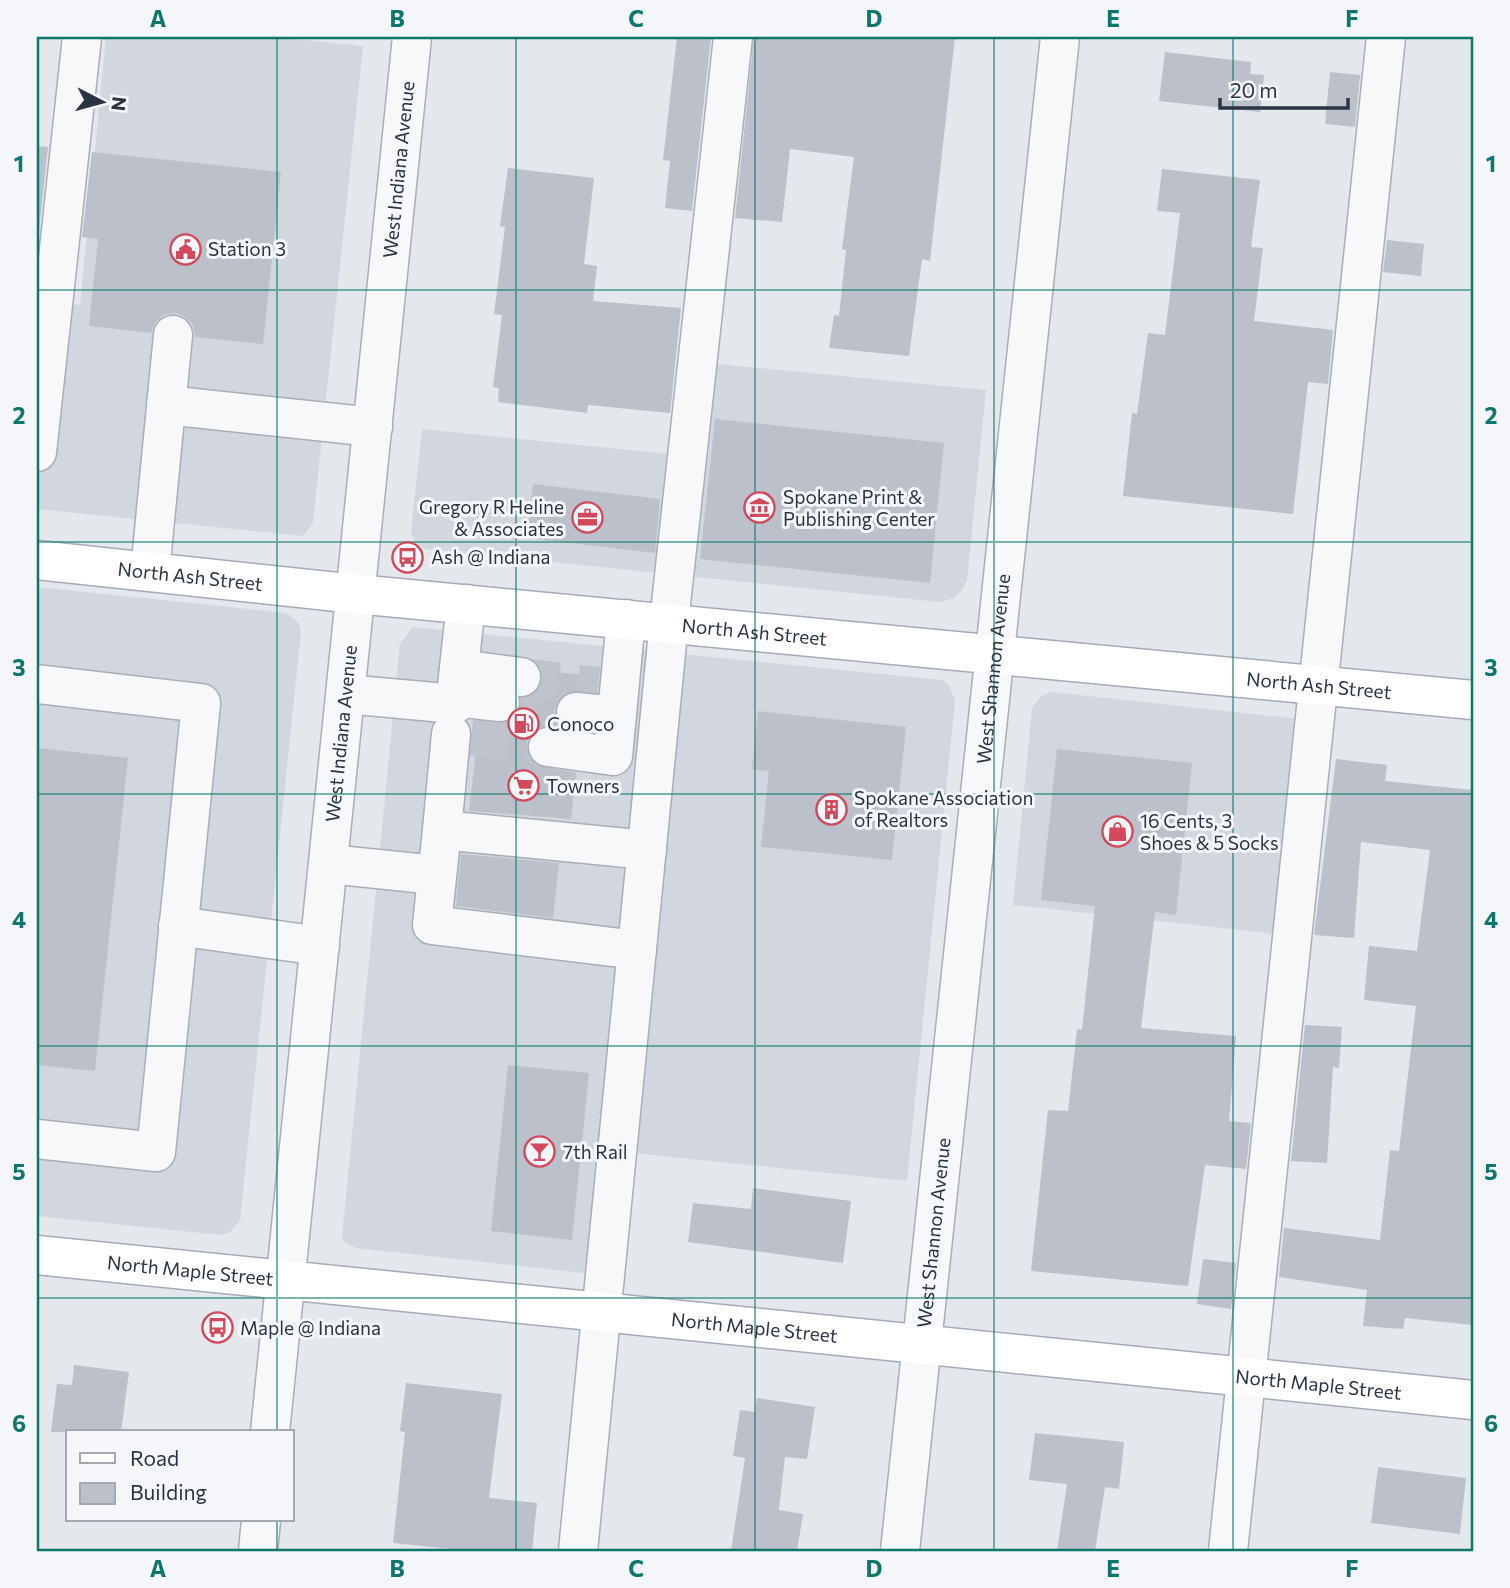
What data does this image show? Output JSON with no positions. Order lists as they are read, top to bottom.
{
  "streets": {
    "main road": ["North Ash Street", "North Maple Street"],
    "street": ["West Indiana Avenue", "West Shannon Avenue"]
  },
  "crossings": [
    ["West Indiana Avenue", "North Ash Street"],
    ["West Indiana Avenue", "North Maple Street"],
    ["North Ash Street", "West Shannon Avenue"],
    ["West Shannon Avenue", "North Maple Street"]
  ],
  "places": {
    "public building": ["Station 3"],
    "museum": ["Spokane Print & Publishing Center"],
    "office": ["Gregory R Heline & Associates"],
    "bus stop": ["Ash @ Indiana", "Maple @ Indiana"],
    "fuel station": ["Conoco"],
    "supermarket": ["Towners"],
    "building": ["Spokane Association of Realtors"],
    "shop": ["16 Cents, 3 Shoes & 5 Socks"],
    "bar": ["7th Rail"]
  },
  "legend": ["Road", "Building"],
  "scale_bar": "20 m",
  "north": "right",
  "grid": {
    "columns": [
      "A",
      "B",
      "C",
      "D",
      "E",
      "F"
    ],
    "rows": [
      "1",
      "2",
      "3",
      "4",
      "5",
      "6"
    ]
  }
}
